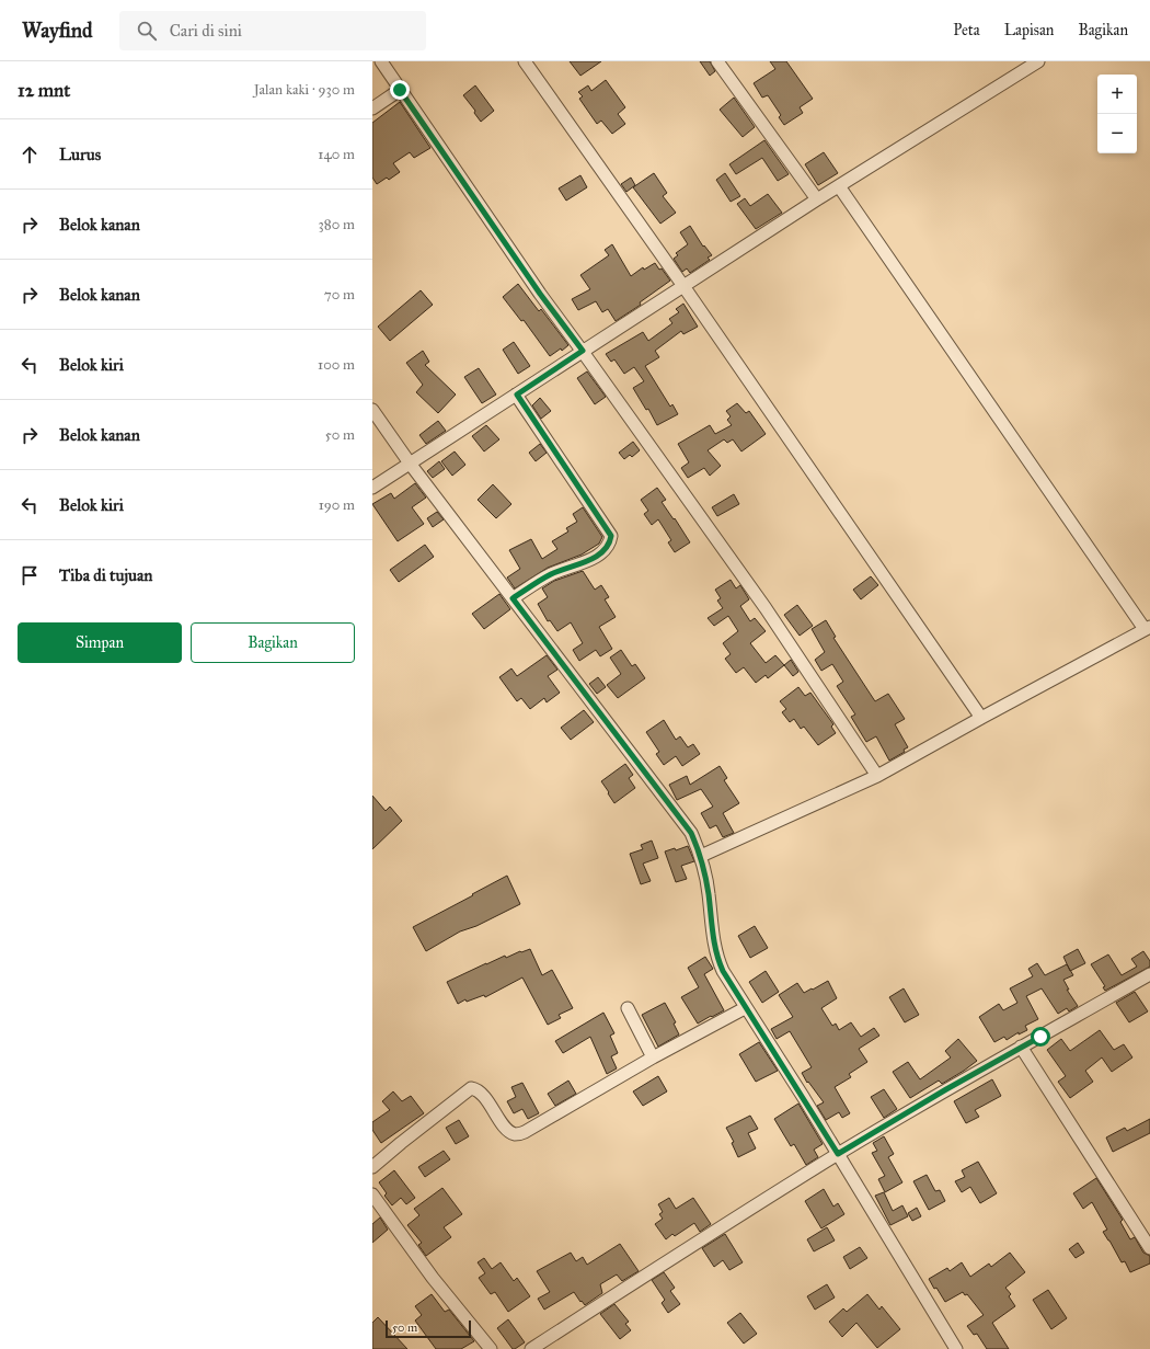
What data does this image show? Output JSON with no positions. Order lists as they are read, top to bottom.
{
  "scale_bar": "50 m",
  "page": {
    "header": "Wayfind",
    "search": "Cari di sini",
    "nav": ["Peta", "Lapisan", "Bagikan"],
    "heading": ["12 mnt", "Jalan kaki · 930 m"],
    "map_buttons": ["+", "−"],
    "list": [
      ["Lurus", "140 m"],
      ["Belok kanan", "380 m"],
      ["Belok kanan", "70 m"],
      ["Belok kiri", "100 m"],
      ["Belok kanan", "50 m"],
      ["Belok kiri", "190 m"],
      "Tiba di tujuan"
    ],
    "buttons": ["Simpan", "Bagikan"],
    "scale": "50 m"
  }
}
